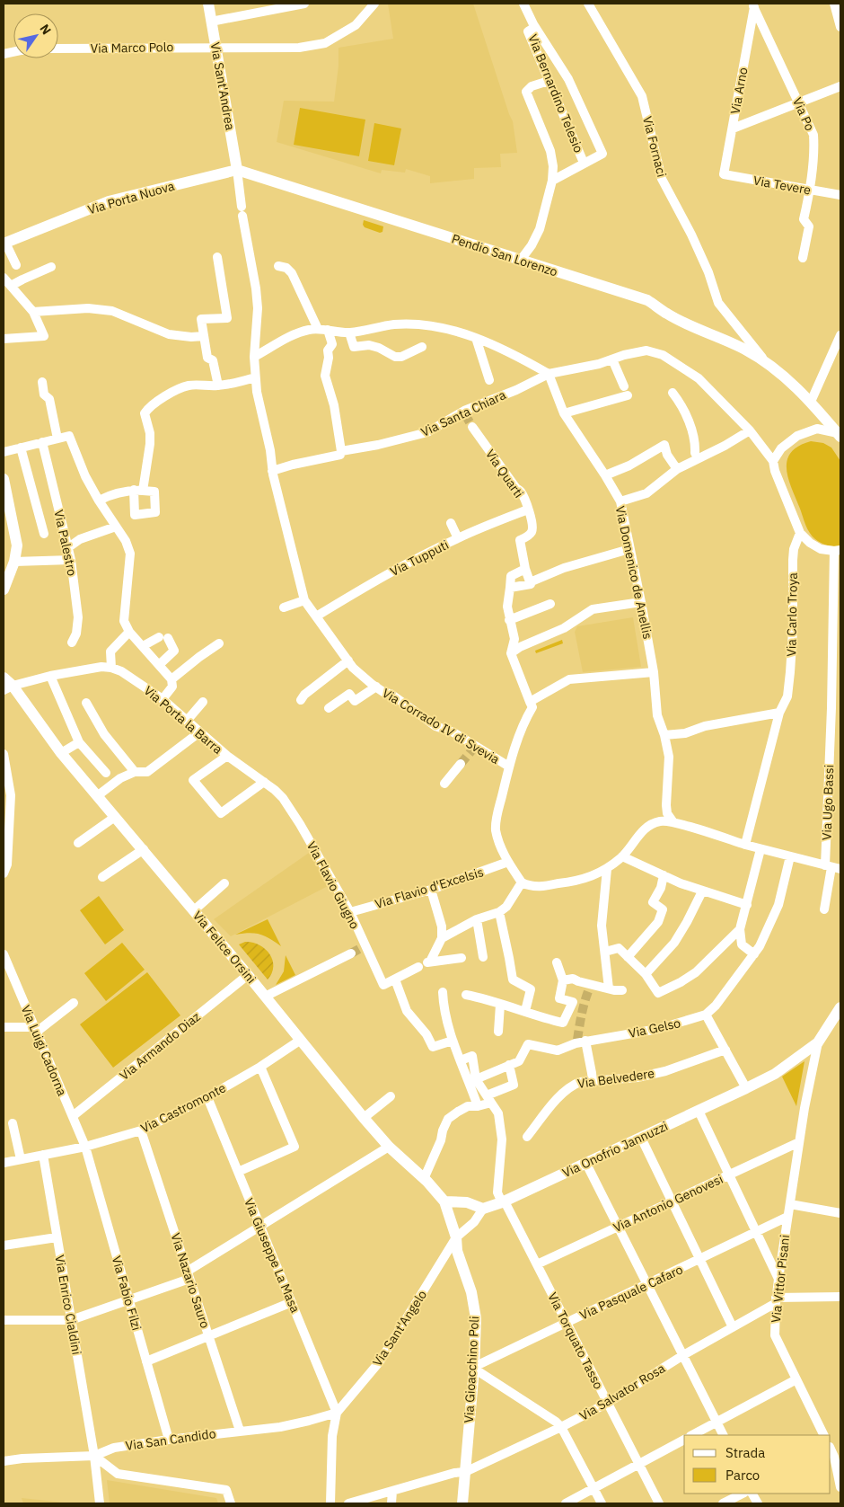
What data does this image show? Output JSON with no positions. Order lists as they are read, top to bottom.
{
  "streets": {
    "street": [
      "Via Marco Polo",
      "Via Sant'Andrea",
      "Via Arno",
      "Via Bernardino Telesio",
      "Via Po",
      "Via Fornaci",
      "Via Tevere",
      "Via Porta Nuova",
      "Pendio San Lorenzo",
      "Via Santa Chiara",
      "Via Quarti",
      "Via Palestro",
      "Via Tupputi",
      "Via Domenico de Anellis",
      "Via Carlo Troya",
      "Via Porta la Barra",
      "Via Corrado IV di Svevia",
      "Via Ugo Bassi",
      "Via Flavio Giugno",
      "Via Flavio d'Excelsis",
      "Via Felice Orsini",
      "Via Gelso",
      "Via Armando Diaz",
      "Via Luigi Cadorna",
      "Via Belvedere",
      "Via Castromonte",
      "Via Onofrio Jannuzzi",
      "Via Antonio Genovesi",
      "Via Giuseppe La Masa",
      "Via Vittor Pisani",
      "Via Nazario Sauro",
      "Via Pasquale Cafaro",
      "Via Fabio Filzi",
      "Via Enrico Cialdini",
      "Via Sant'Angelo",
      "Via Torquato Tasso",
      "Via Gioacchino Poli",
      "Via Salvator Rosa",
      "Via San Candido"
    ]
  },
  "crossings": [
    ["Via Marco Polo", "Via Sant'Andrea"],
    ["Via Sant'Andrea", "Via Porta Nuova"],
    ["Via Sant'Andrea", "Pendio San Lorenzo"],
    ["Via Sant'Andrea", "Via Corrado IV di Svevia"],
    ["Via Arno", "Via Po"],
    ["Via Arno", "Via Tevere"],
    ["Via Po", "Via Tevere"],
    ["Via Fornaci", "Pendio San Lorenzo"],
    ["Via Porta Nuova", "Pendio San Lorenzo"],
    ["Via Porta Nuova", "Via Corrado IV di Svevia"],
    ["Pendio San Lorenzo", "Via Corrado IV di Svevia"],
    ["Via Santa Chiara", "Via Domenico de Anellis"],
    ["Via Santa Chiara", "Via Carlo Troya"],
    ["Via Santa Chiara", "Via Corrado IV di Svevia"],
    ["Via Quarti", "Via Tupputi"],
    ["Via Tupputi", "Via Corrado IV di Svevia"],
    ["Via Porta la Barra", "Via Flavio Giugno"],
    ["Via Porta la Barra", "Via Felice Orsini"],
    ["Via Flavio Giugno", "Via Flavio d'Excelsis"],
    ["Via Felice Orsini", "Via Armando Diaz"],
    ["Via Felice Orsini", "Via Castromonte"],
    ["Via Felice Orsini", "Via Gioacchino Poli"],
    ["Via Armando Diaz", "Via Luigi Cadorna"],
    ["Via Luigi Cadorna", "Via Castromonte"],
    ["Via Luigi Cadorna", "Via Fabio Filzi"],
    ["Via Castromonte", "Via Giuseppe La Masa"],
    ["Via Castromonte", "Via Nazario Sauro"],
    ["Via Castromonte", "Via Fabio Filzi"],
    ["Via Castromonte", "Via Enrico Cialdini"],
    ["Via Onofrio Jannuzzi", "Via Vittor Pisani"],
    ["Via Onofrio Jannuzzi", "Via Sant'Angelo"],
    ["Via Onofrio Jannuzzi", "Via Torquato Tasso"],
    ["Via Antonio Genovesi", "Via Vittor Pisani"],
    ["Via Antonio Genovesi", "Via Torquato Tasso"],
    ["Via Giuseppe La Masa", "Via Sant'Angelo"],
    ["Via Giuseppe La Masa", "Via San Candido"],
    ["Via Vittor Pisani", "Via Pasquale Cafaro"],
    ["Via Vittor Pisani", "Via Salvator Rosa"],
    ["Via Nazario Sauro", "Via San Candido"],
    ["Via Pasquale Cafaro", "Via Torquato Tasso"],
    ["Via Pasquale Cafaro", "Via Gioacchino Poli"],
    ["Via Fabio Filzi", "Via San Candido"],
    ["Via Enrico Cialdini", "Via San Candido"],
    ["Via Sant'Angelo", "Via Gioacchino Poli"],
    ["Via Sant'Angelo", "Via San Candido"],
    ["Via Torquato Tasso", "Via Salvator Rosa"],
    ["Via Gioacchino Poli", "Via Salvator Rosa"]
  ],
  "legend": ["Strada", "Parco"],
  "north": "top right"
}
